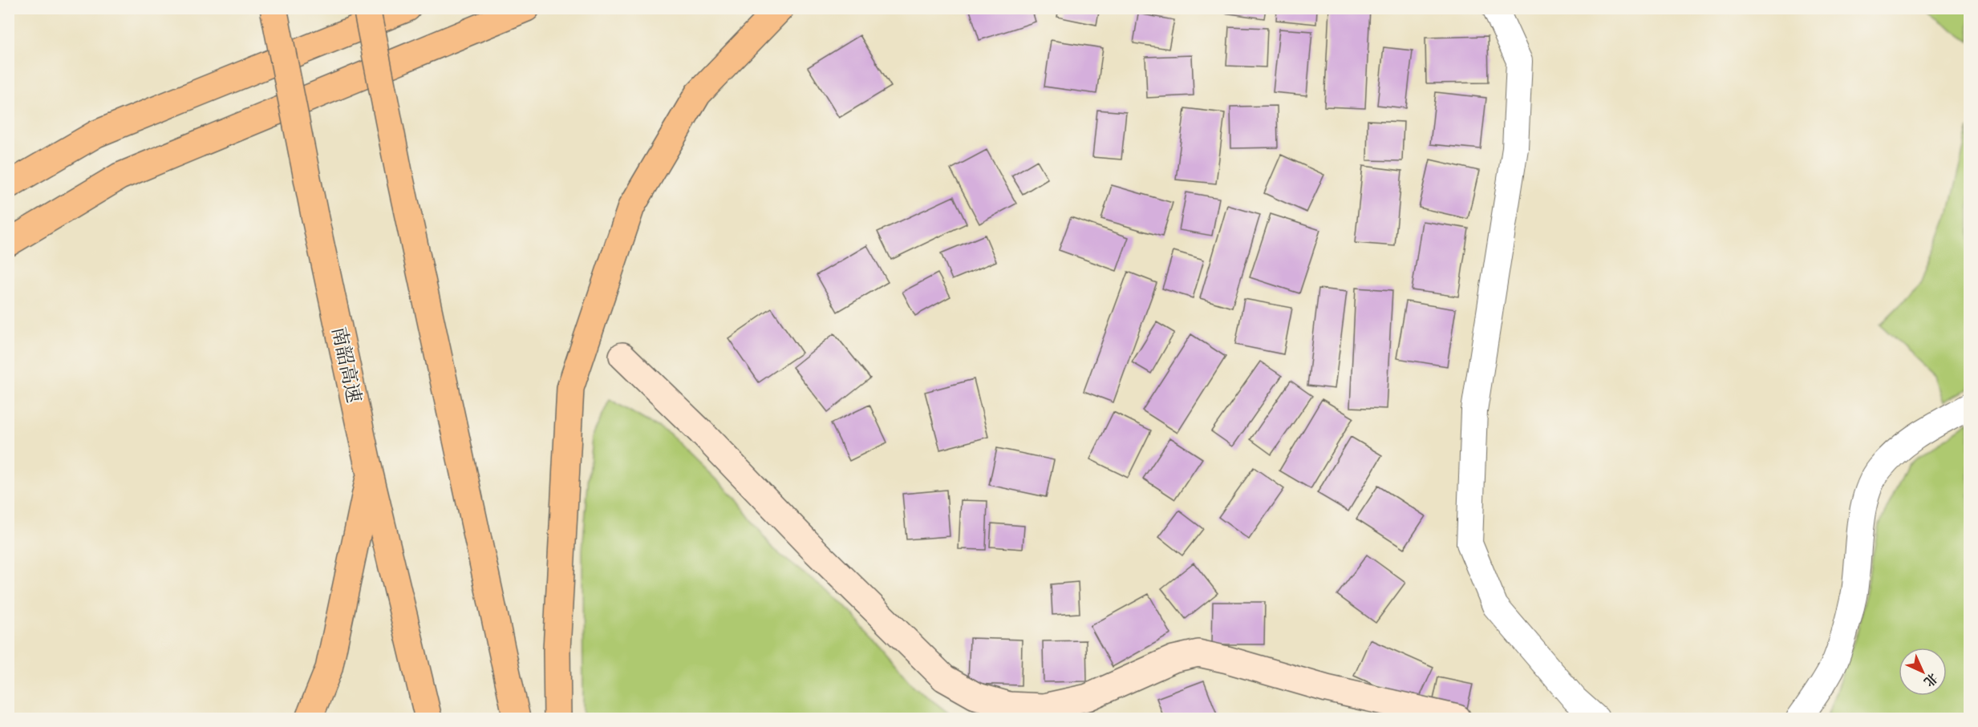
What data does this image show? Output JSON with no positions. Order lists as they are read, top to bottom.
{
  "streets": {
    "highway": ["南韶高速"]
  },
  "north": "bottom right"
}
